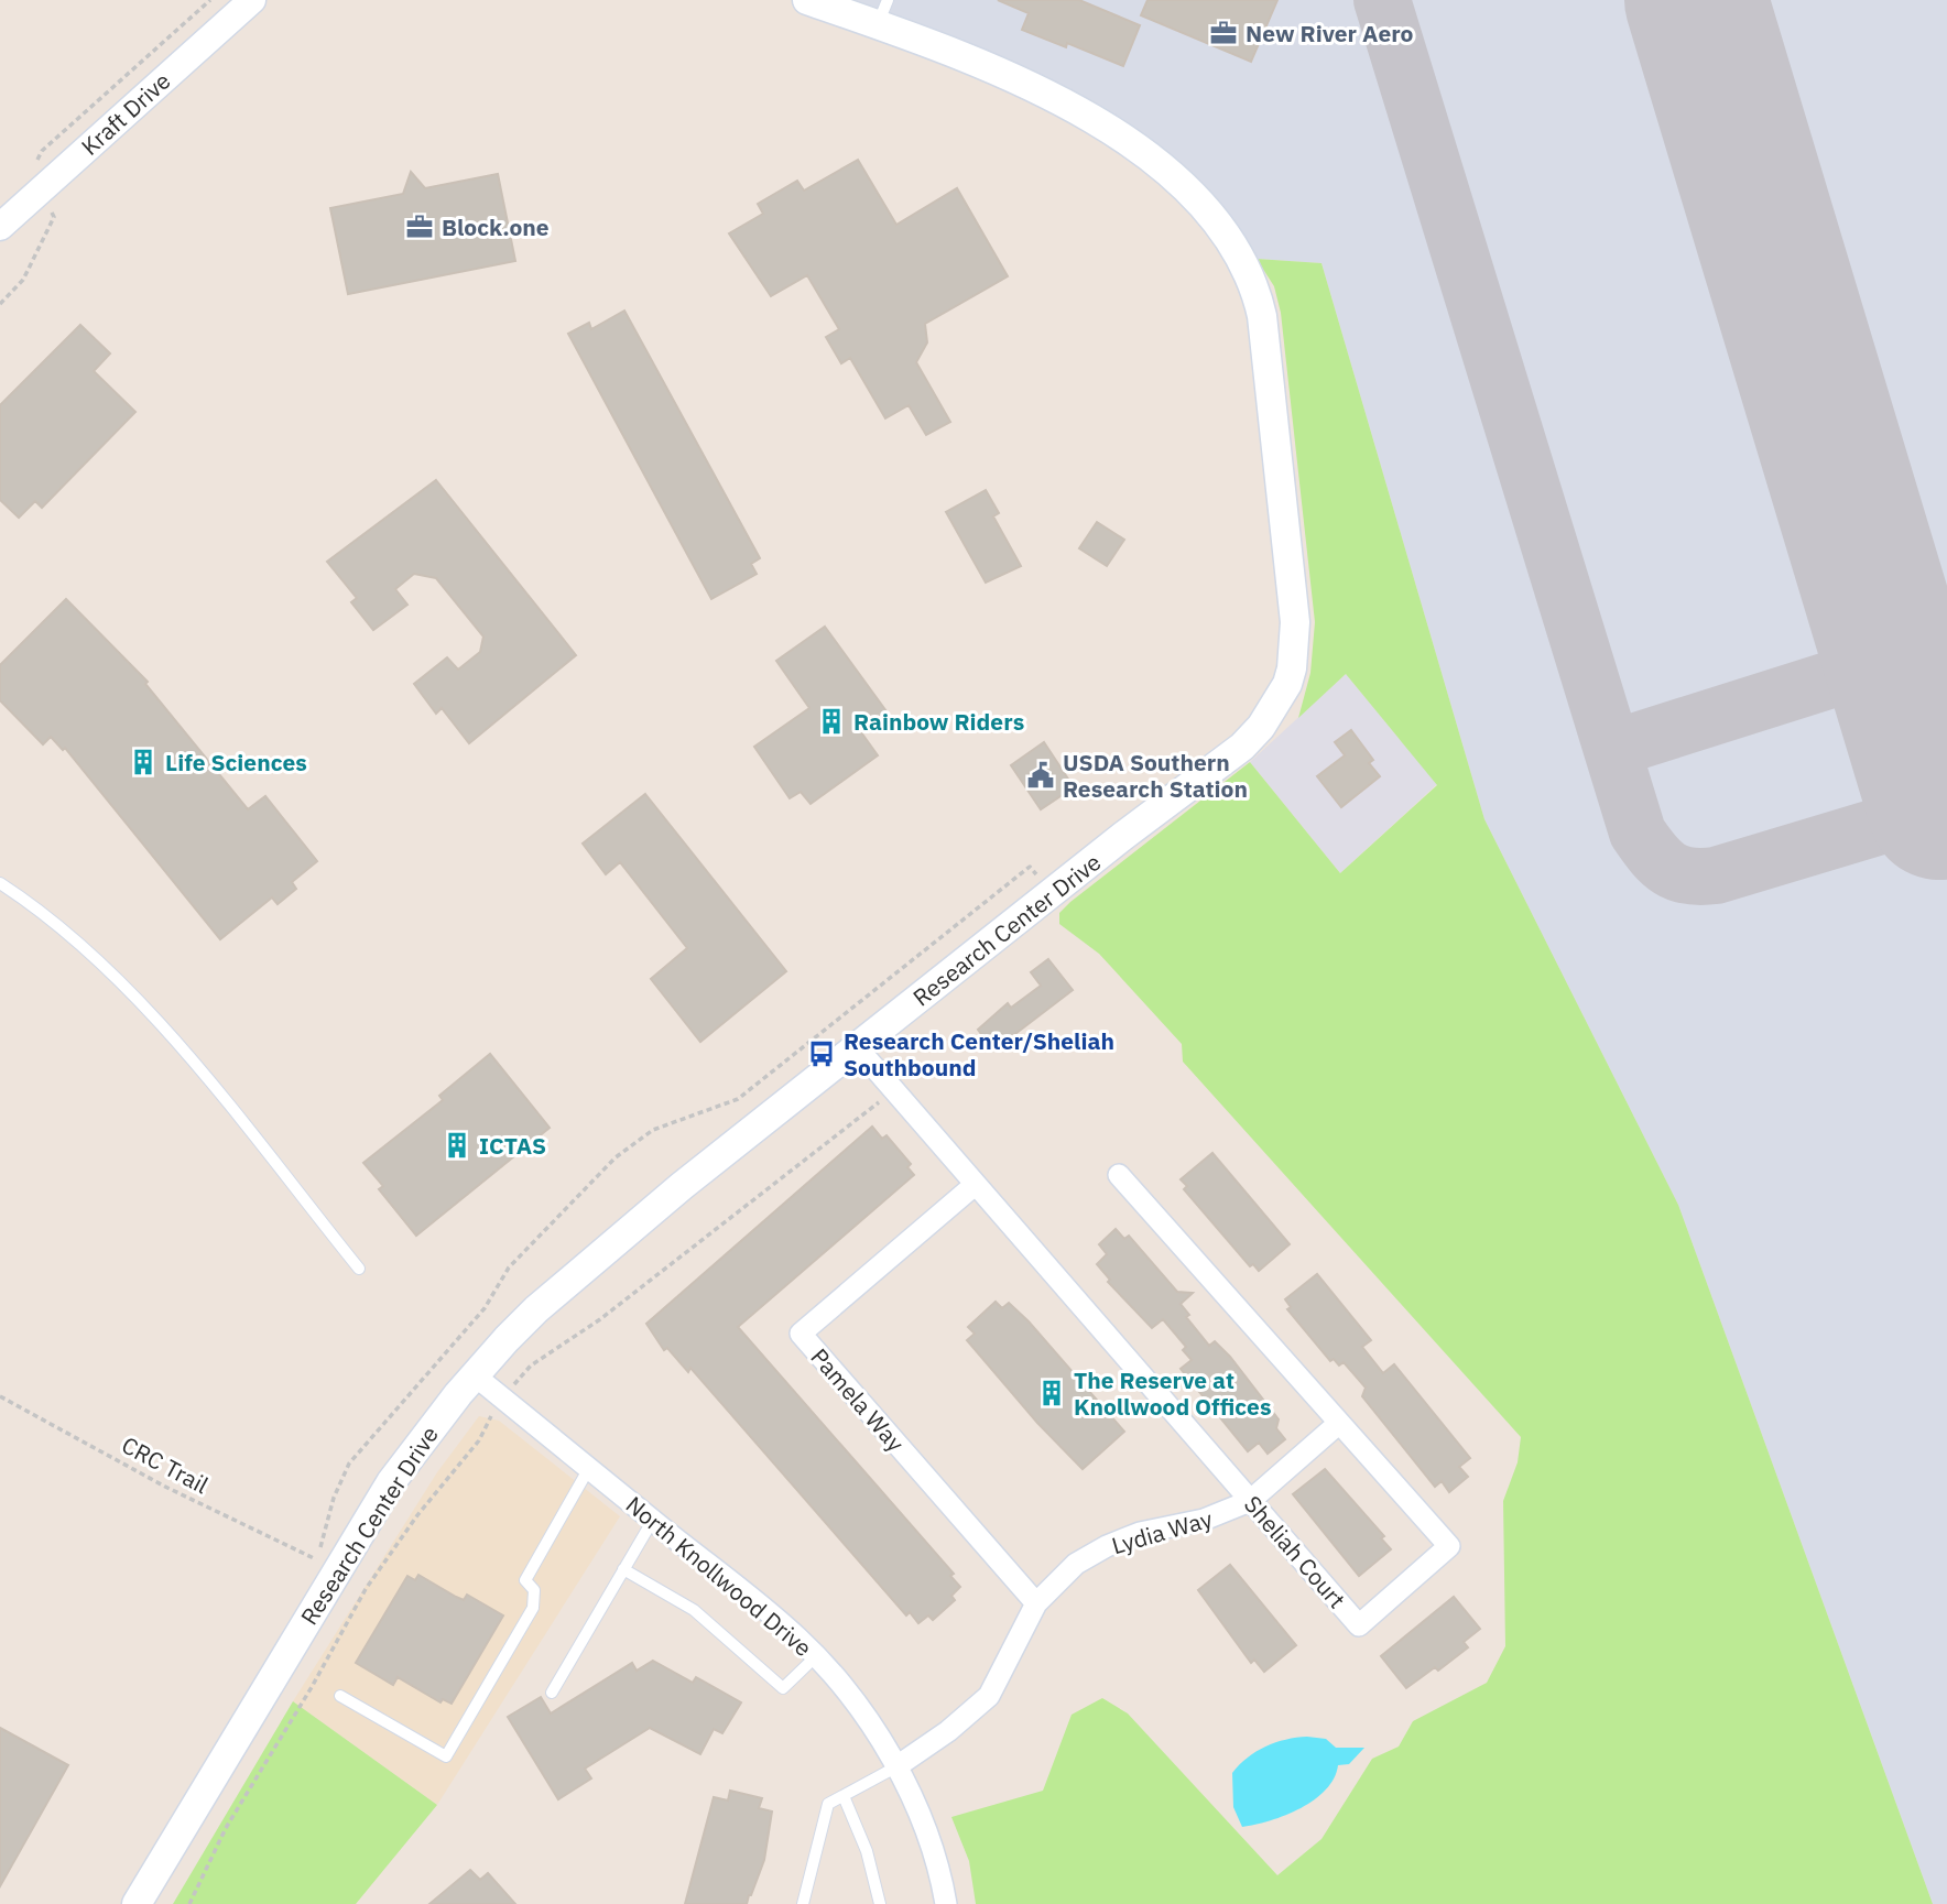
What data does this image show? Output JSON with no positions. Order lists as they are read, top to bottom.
{
  "streets": {
    "main road": ["Research Center Drive"],
    "street": [
      "Kraft Drive",
      "Pamela Way",
      "Lydia Way",
      "Sheliah Court",
      "North Knollwood Drive"
    ],
    "path": ["CRC Trail"]
  },
  "crossings": [
    ["Research Center Drive", "Sheliah Court"],
    ["Research Center Drive", "North Knollwood Drive"],
    ["Pamela Way", "Lydia Way"],
    ["Pamela Way", "Sheliah Court"],
    ["Lydia Way", "Sheliah Court"],
    ["Lydia Way", "North Knollwood Drive"]
  ],
  "places": {
    "office": ["New River Aero", "Block.one"],
    "building": [
      "Rainbow Riders",
      "Life Sciences",
      "ICTAS",
      "The Reserve at Knollwood Offices"
    ],
    "public building": ["USDA Southern Research Station"],
    "bus stop": ["Research Center/Sheliah Southbound"]
  }
}
